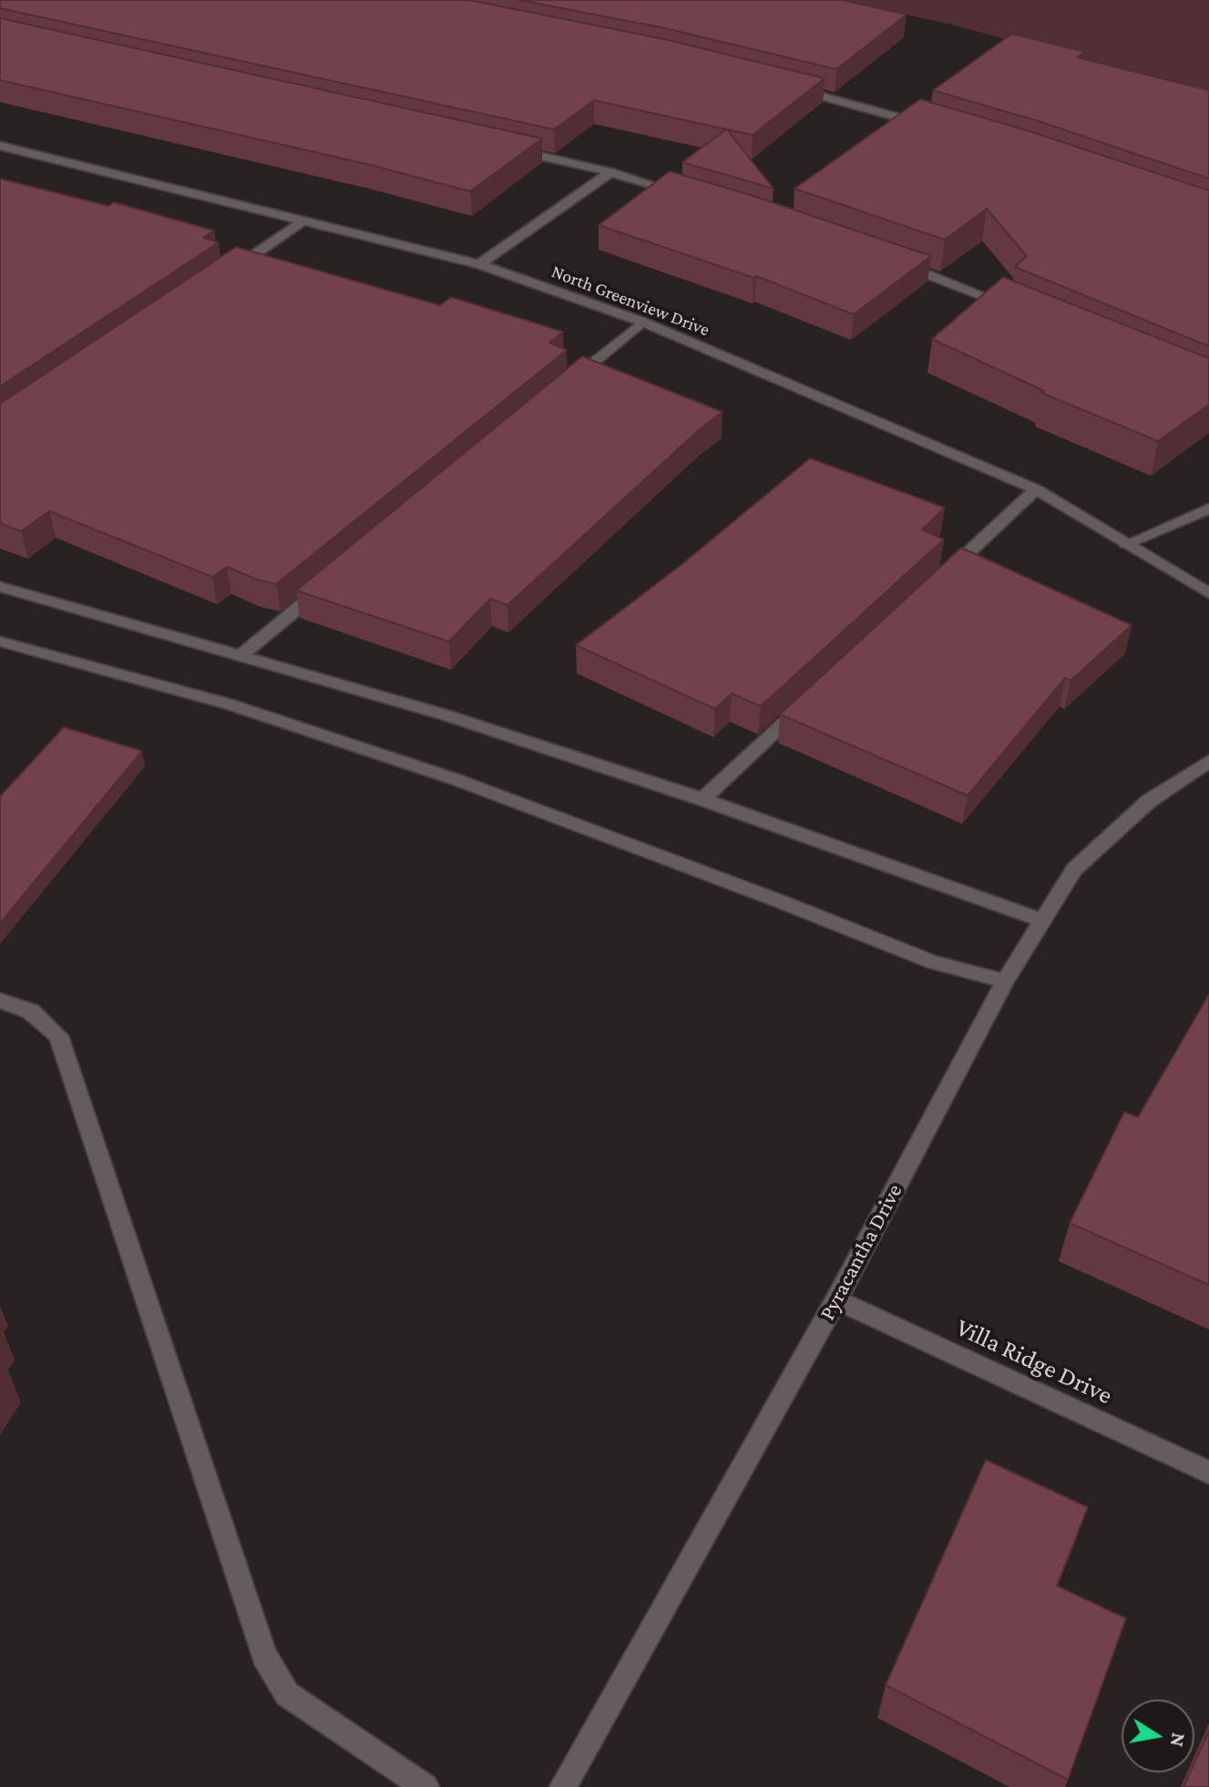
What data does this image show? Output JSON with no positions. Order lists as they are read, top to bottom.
{
  "streets": {
    "street": ["North Greenview Drive", "Pyracantha Drive", "Villa Ridge Drive"]
  },
  "crossings": [
    ["Pyracantha Drive", "Villa Ridge Drive"]
  ],
  "north": "right"
}
